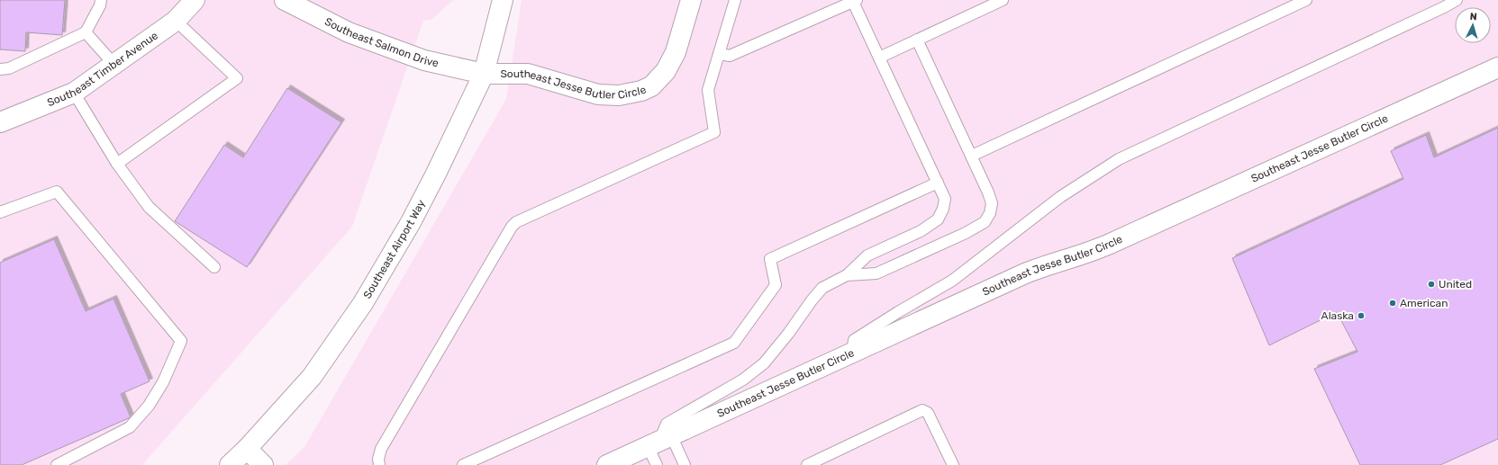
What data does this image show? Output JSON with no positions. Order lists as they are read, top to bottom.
{
  "streets": {
    "street": [
      "Southeast Salmon Drive",
      "Southeast Timber Avenue",
      "Southeast Jesse Butler Circle",
      "Southeast Airport Way"
    ]
  },
  "crossings": [
    ["Southeast Salmon Drive", "Southeast Jesse Butler Circle"],
    ["Southeast Salmon Drive", "Southeast Airport Way"],
    ["Southeast Jesse Butler Circle", "Southeast Airport Way"]
  ],
  "places": ["United", "American", "Alaska"],
  "north": "top"
}
